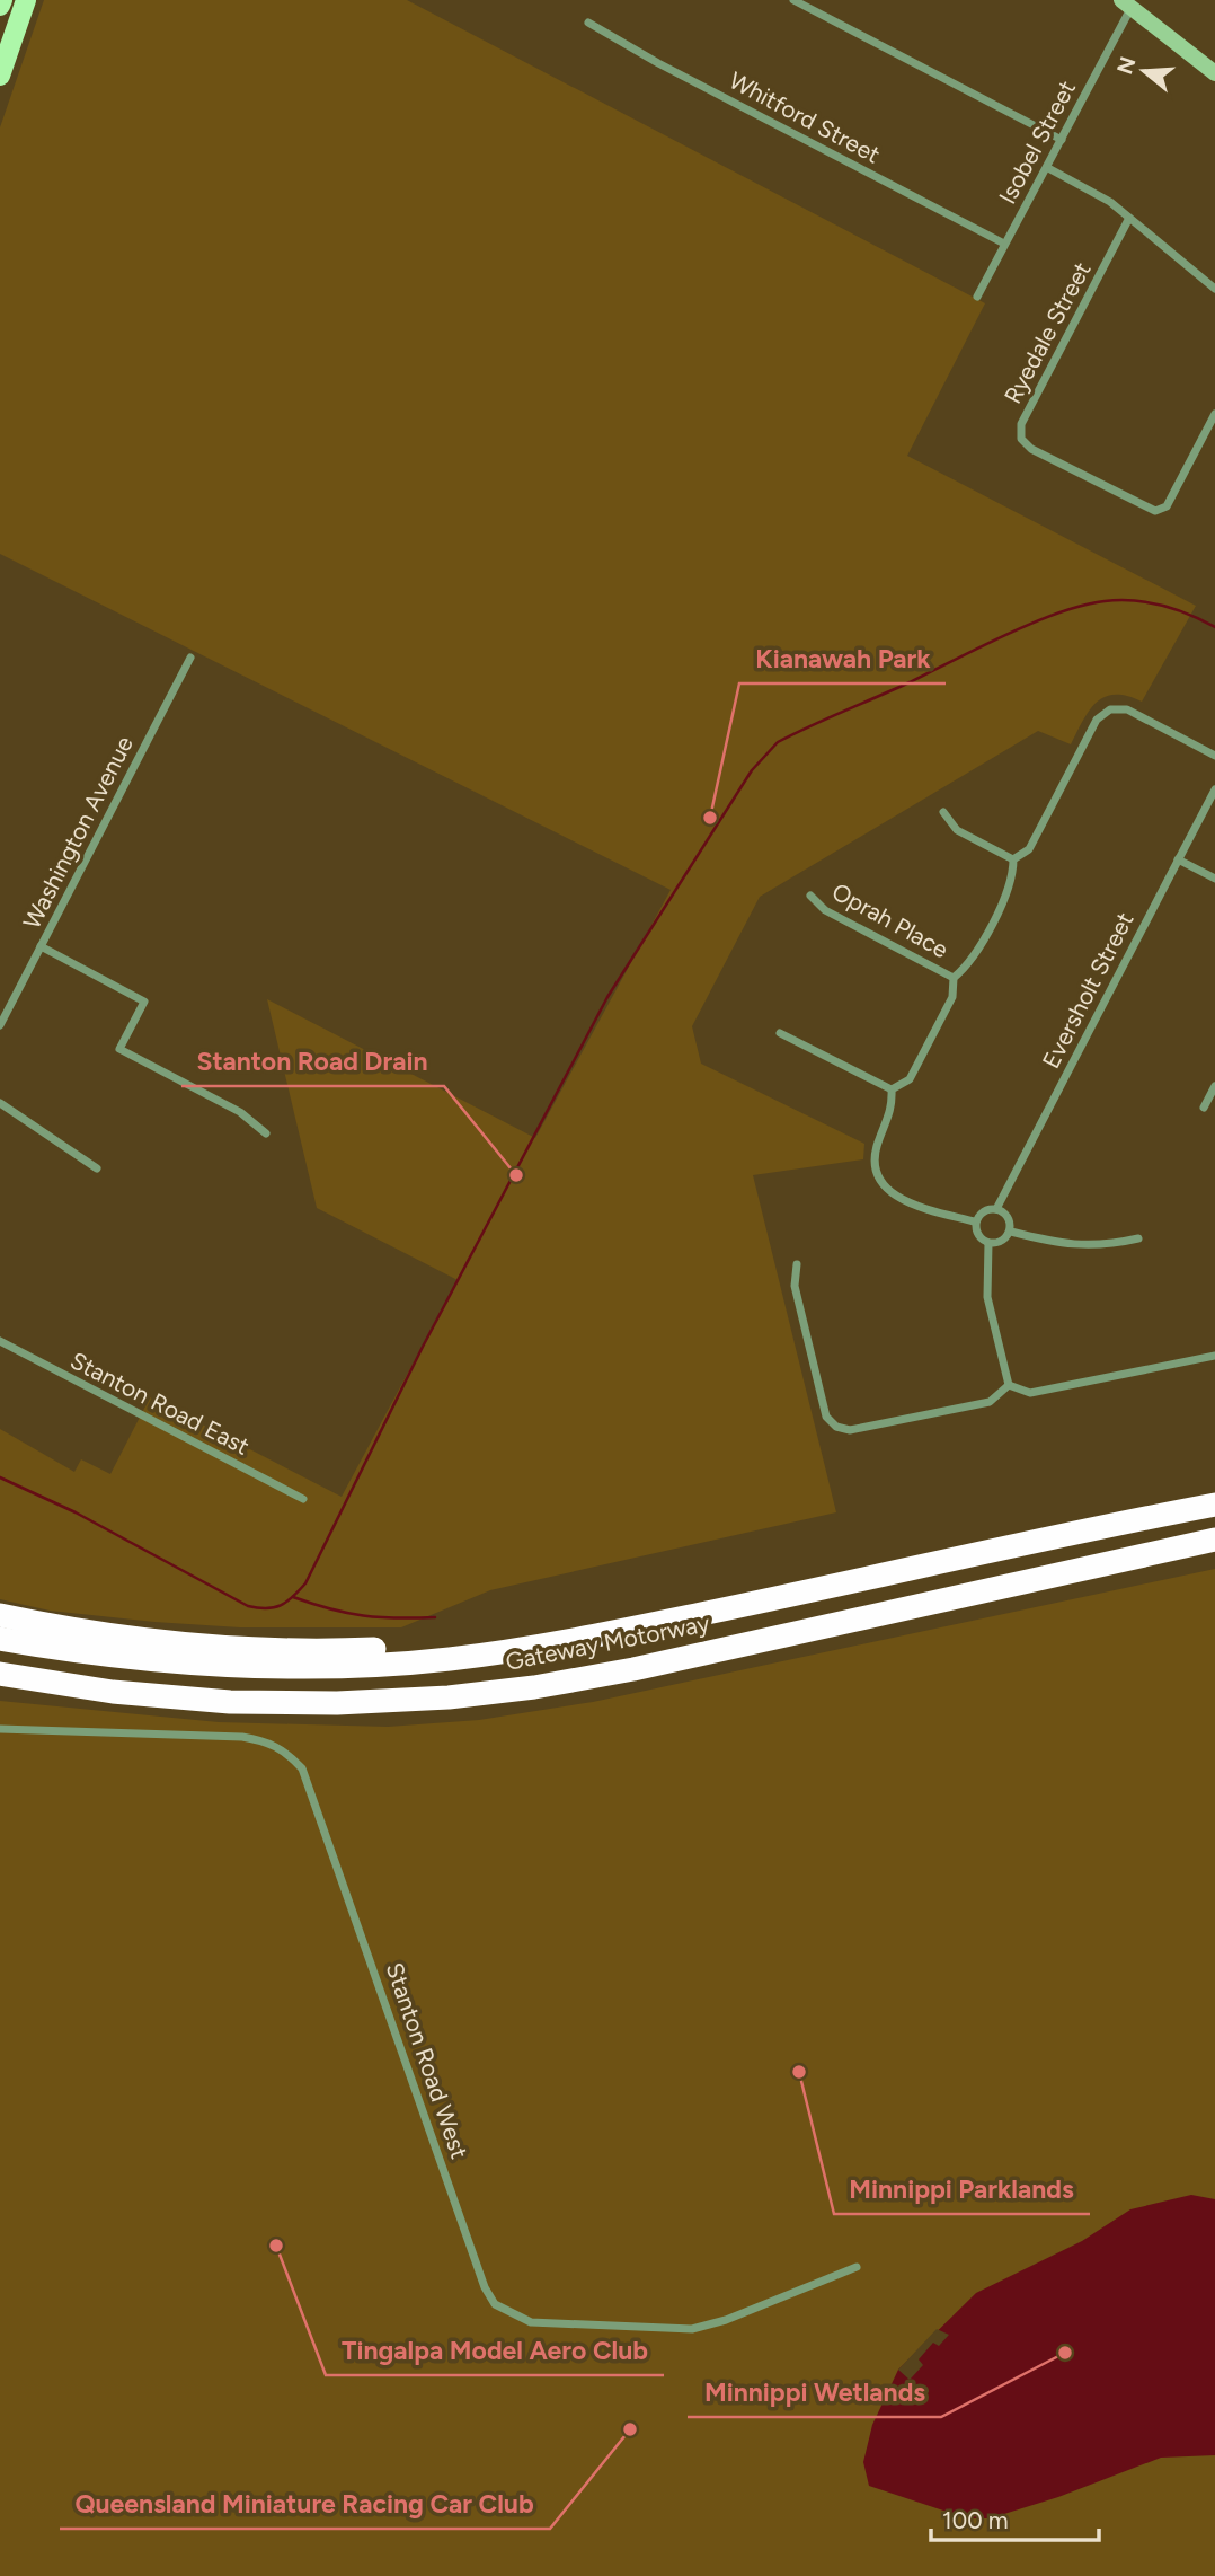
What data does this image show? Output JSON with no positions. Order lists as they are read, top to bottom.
{
  "streets": {
    "highway": ["Gateway Motorway"],
    "street": [
      "Whitford Street",
      "Isobel Street",
      "Ryedale Street",
      "Washington Avenue",
      "Oprah Place",
      "Eversholt Street",
      "Stanton Road East",
      "Stanton Road West"
    ]
  },
  "crossings": [
    ["Whitford Street", "Isobel Street"]
  ],
  "places": [
    "Kianawah Park",
    "Stanton Road Drain",
    "Minnippi Parklands",
    "Tingalpa Model Aero Club",
    "Minnippi Wetlands",
    "Queensland Miniature Racing Car Club"
  ],
  "scale_bar": "100 m",
  "north": "left"
}
